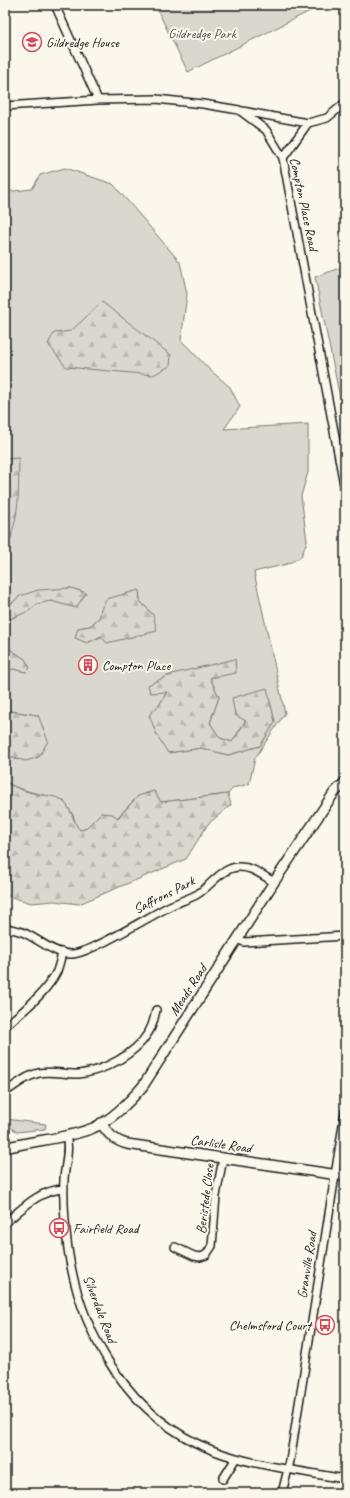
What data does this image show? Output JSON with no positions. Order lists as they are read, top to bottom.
{
  "streets": {
    "street": [
      "Compton Place Road",
      "Saffrons Park",
      "Meads Road",
      "Carlisle Road",
      "Beristede Close",
      "Granville Road",
      "Silverdale Road"
    ]
  },
  "crossings": [
    ["Saffrons Park", "Meads Road"],
    ["Meads Road", "Carlisle Road"],
    ["Meads Road", "Silverdale Road"],
    ["Carlisle Road", "Beristede Close"],
    ["Carlisle Road", "Granville Road"],
    ["Granville Road", "Silverdale Road"]
  ],
  "parks": ["Gildredge Park"],
  "places": {
    "school or university": ["Gildredge House"],
    "building": ["Compton Place"],
    "bus stop": ["Fairfield Road", "Chelmsford Court"]
  }
}
